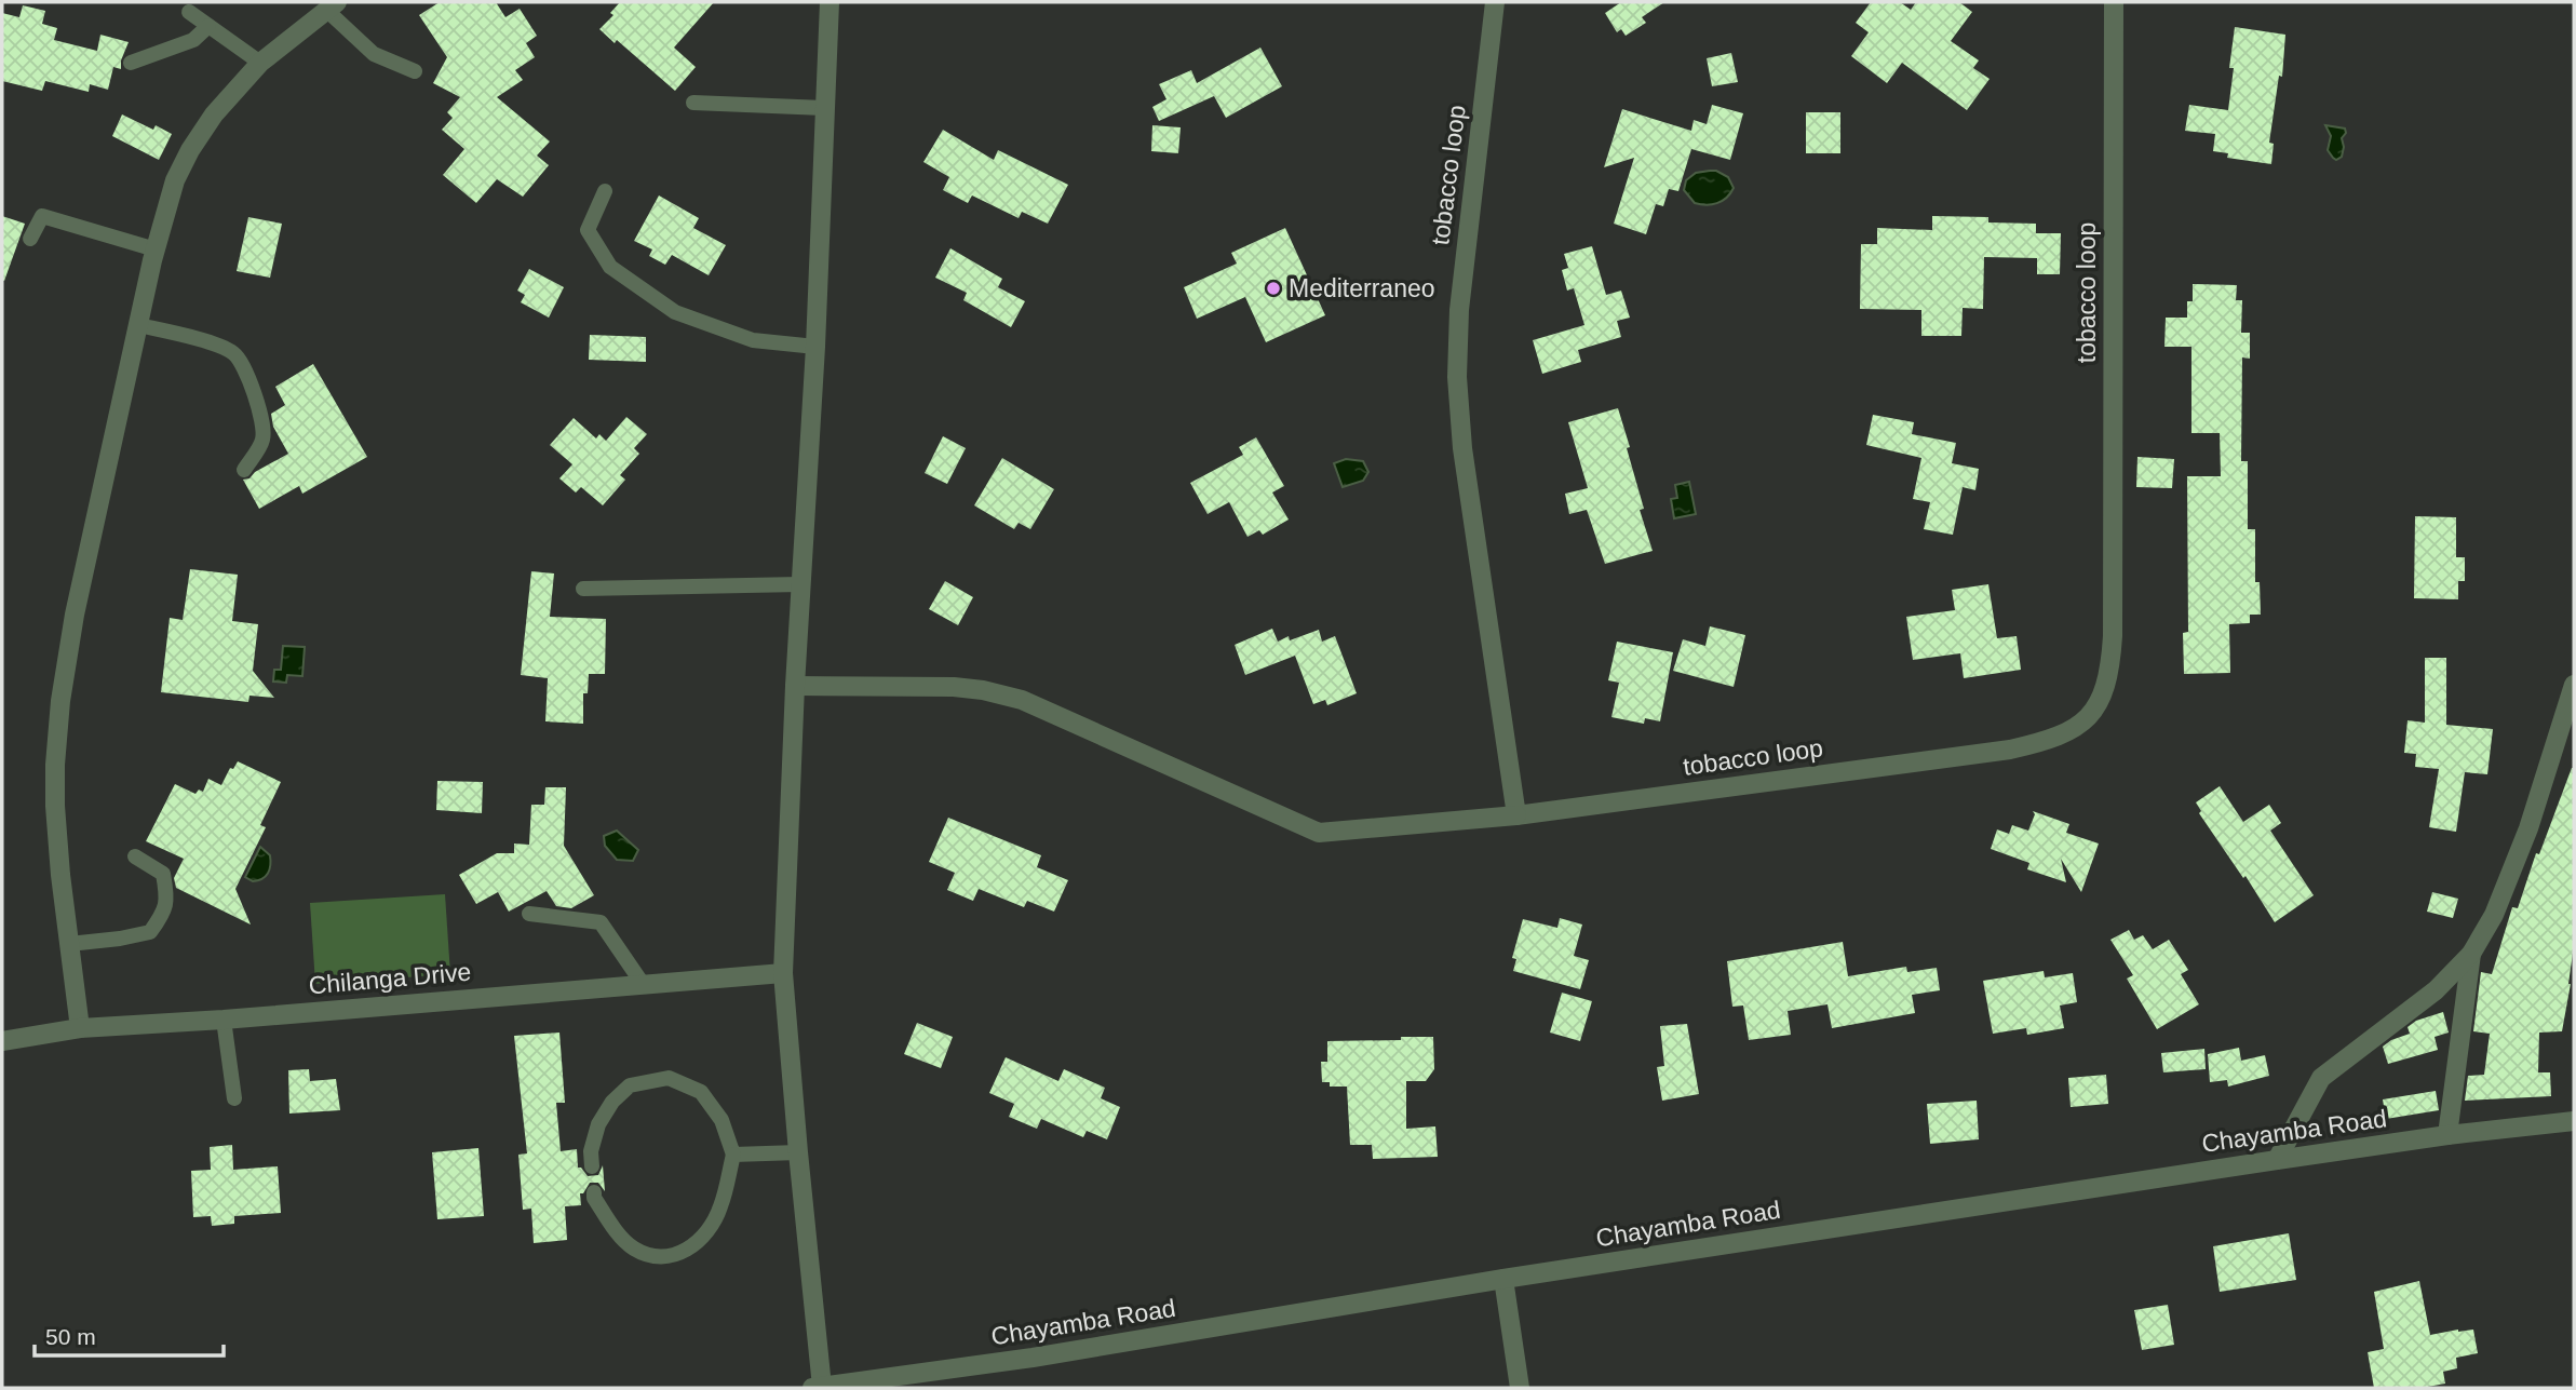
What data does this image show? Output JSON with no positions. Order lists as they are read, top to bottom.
{
  "streets": {
    "street": ["tobacco loop", "Chilanga Drive", "Chayamba Road"]
  },
  "places": ["Mediterraneo"],
  "scale_bar": "50 m"
}
